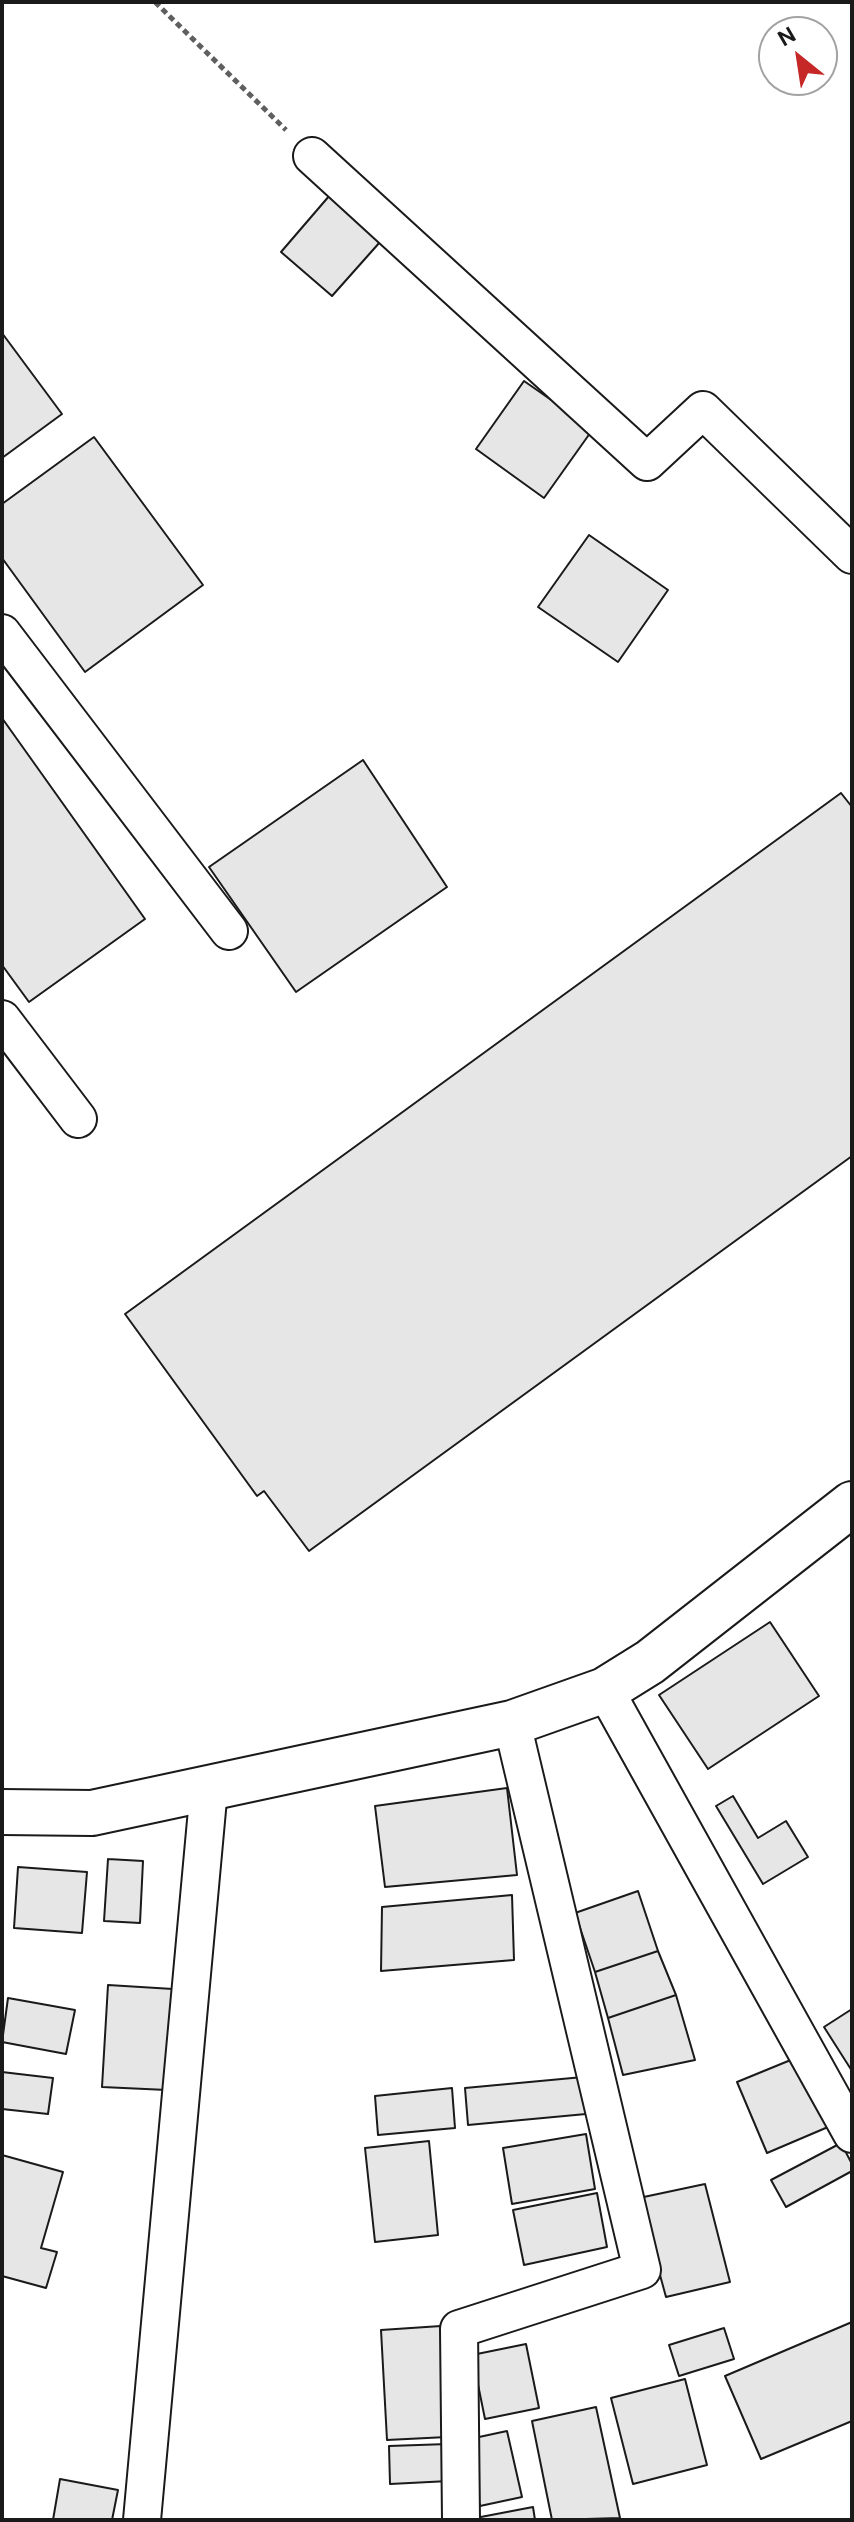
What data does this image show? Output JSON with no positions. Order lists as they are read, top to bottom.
{
  "north": "top left"
}
